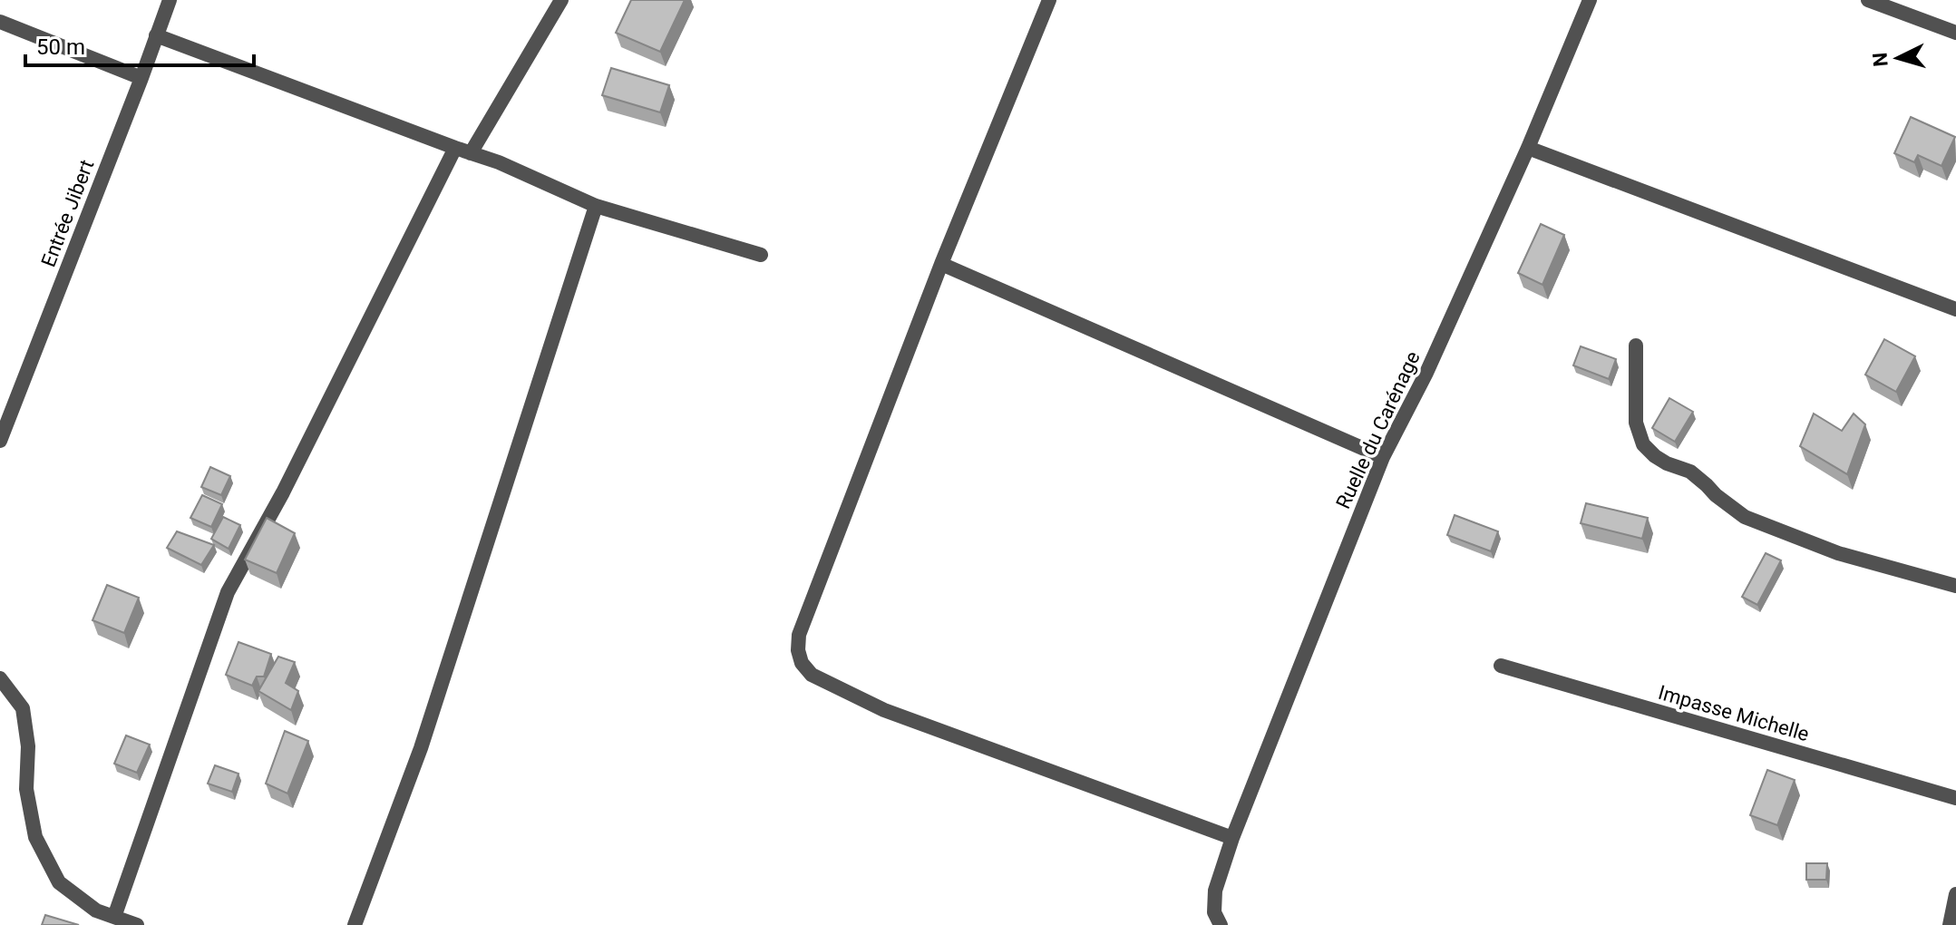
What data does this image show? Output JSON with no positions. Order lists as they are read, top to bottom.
{
  "streets": {
    "street": ["Entrée Jibert", "Ruelle du Carénage", "Impasse Michelle"]
  },
  "scale_bar": "50 m",
  "north": "left"
}
